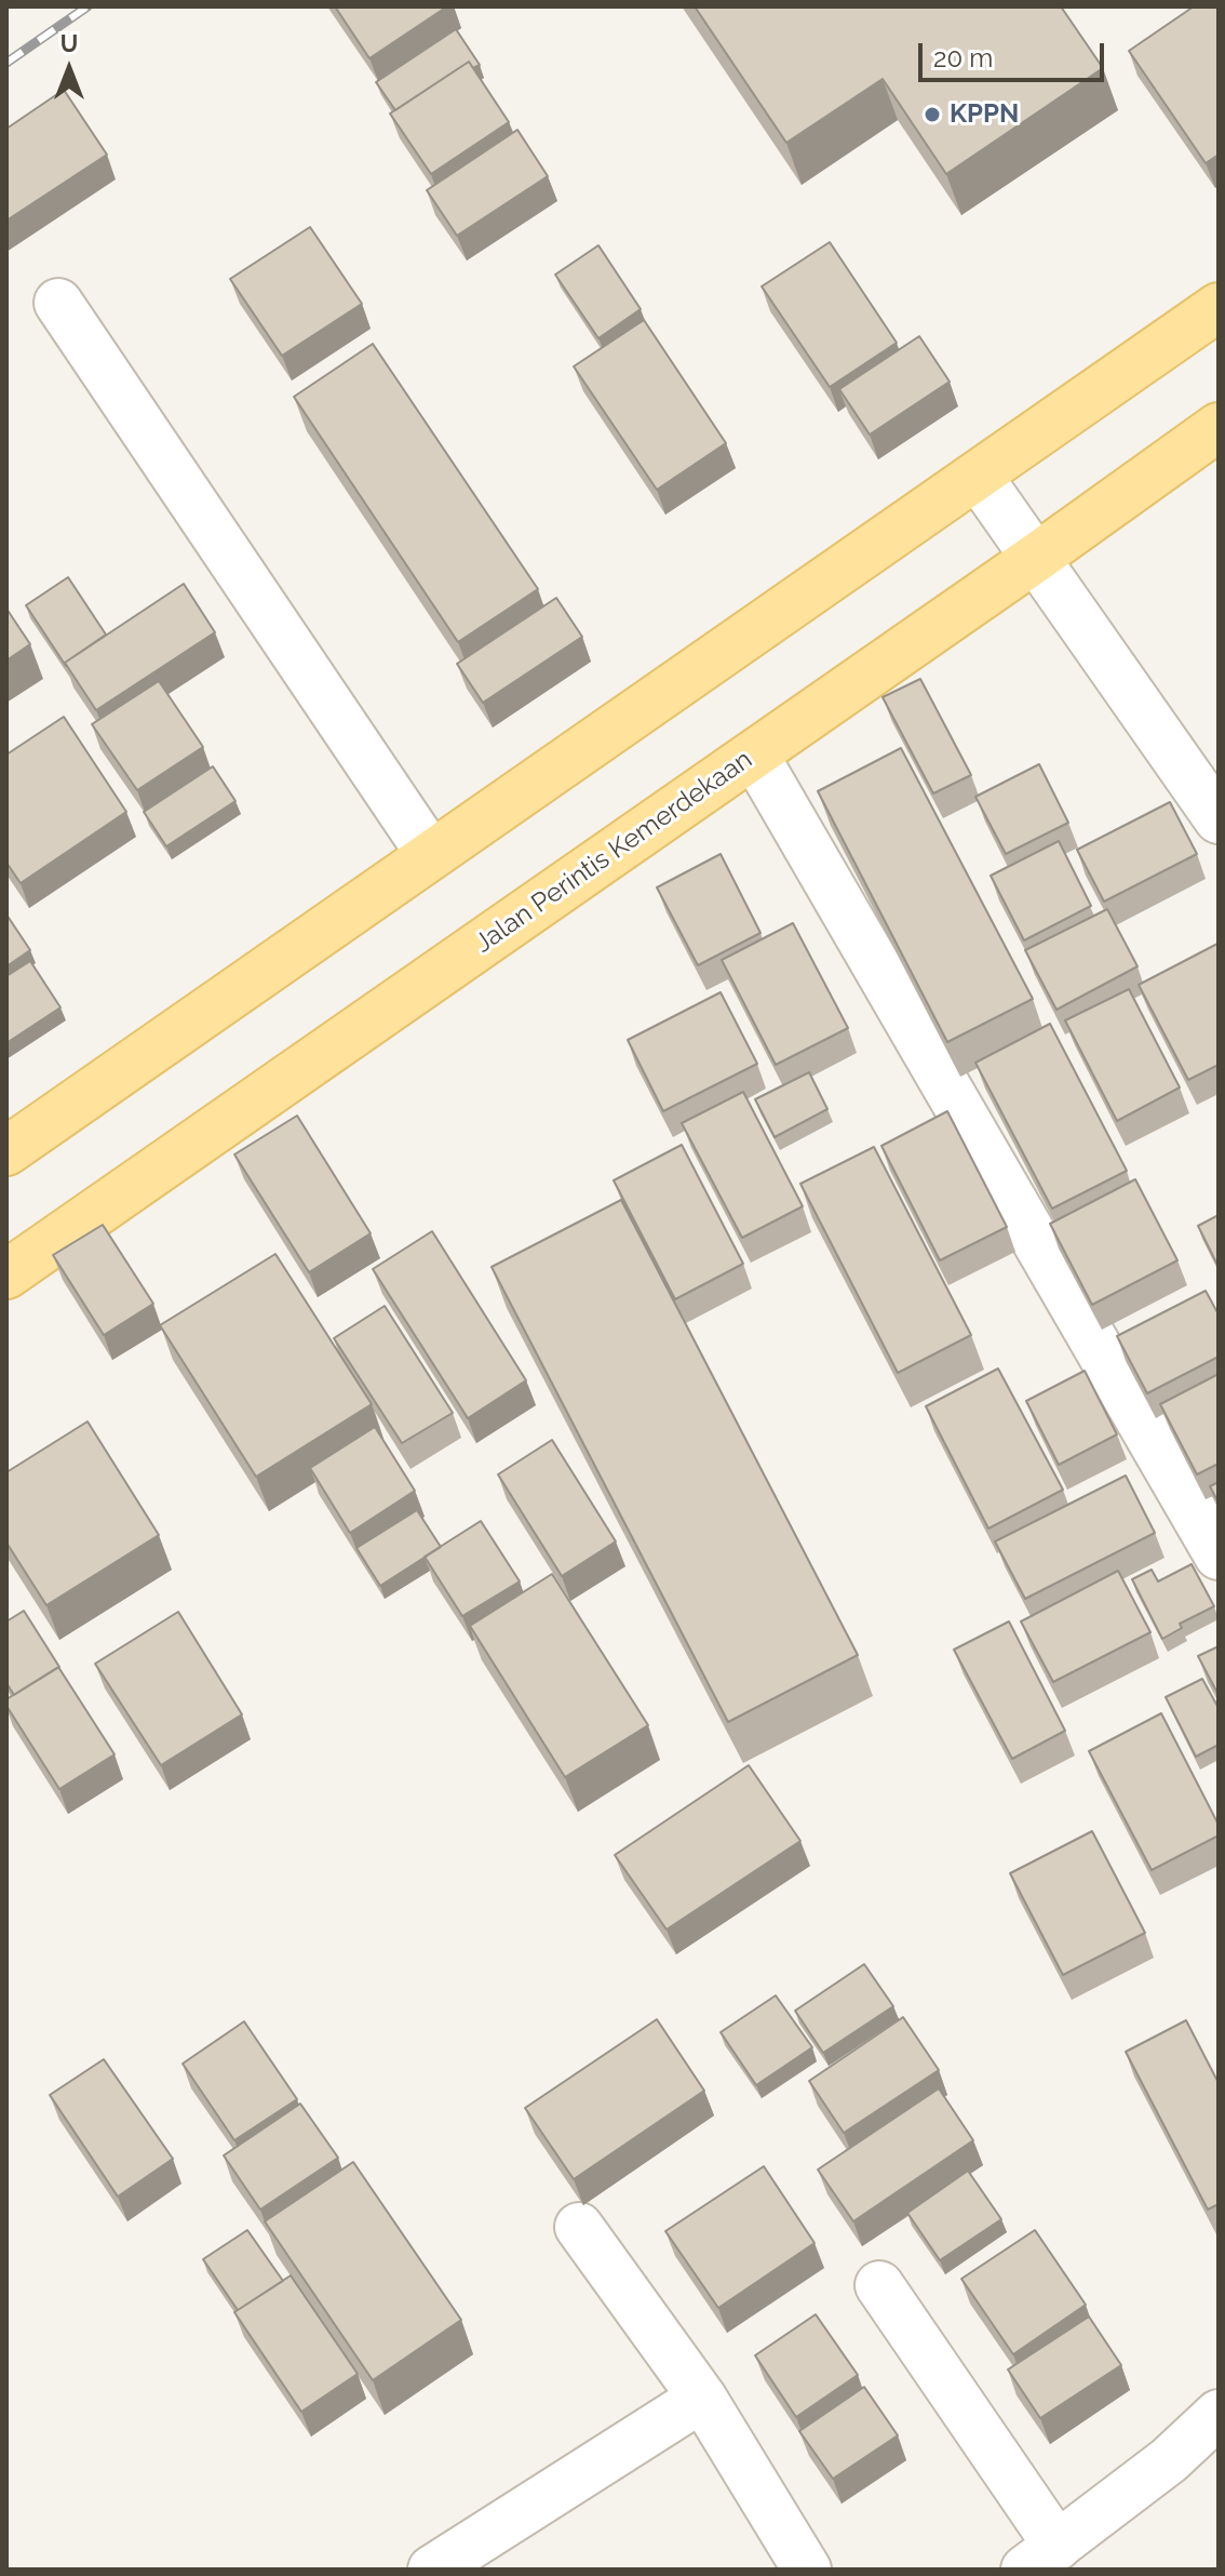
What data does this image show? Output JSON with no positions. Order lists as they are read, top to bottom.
{
  "streets": {
    "main road": ["Jalan Perintis Kemerdekaan"]
  },
  "places": ["KPPN"],
  "scale_bar": "20 m",
  "north": "top"
}
